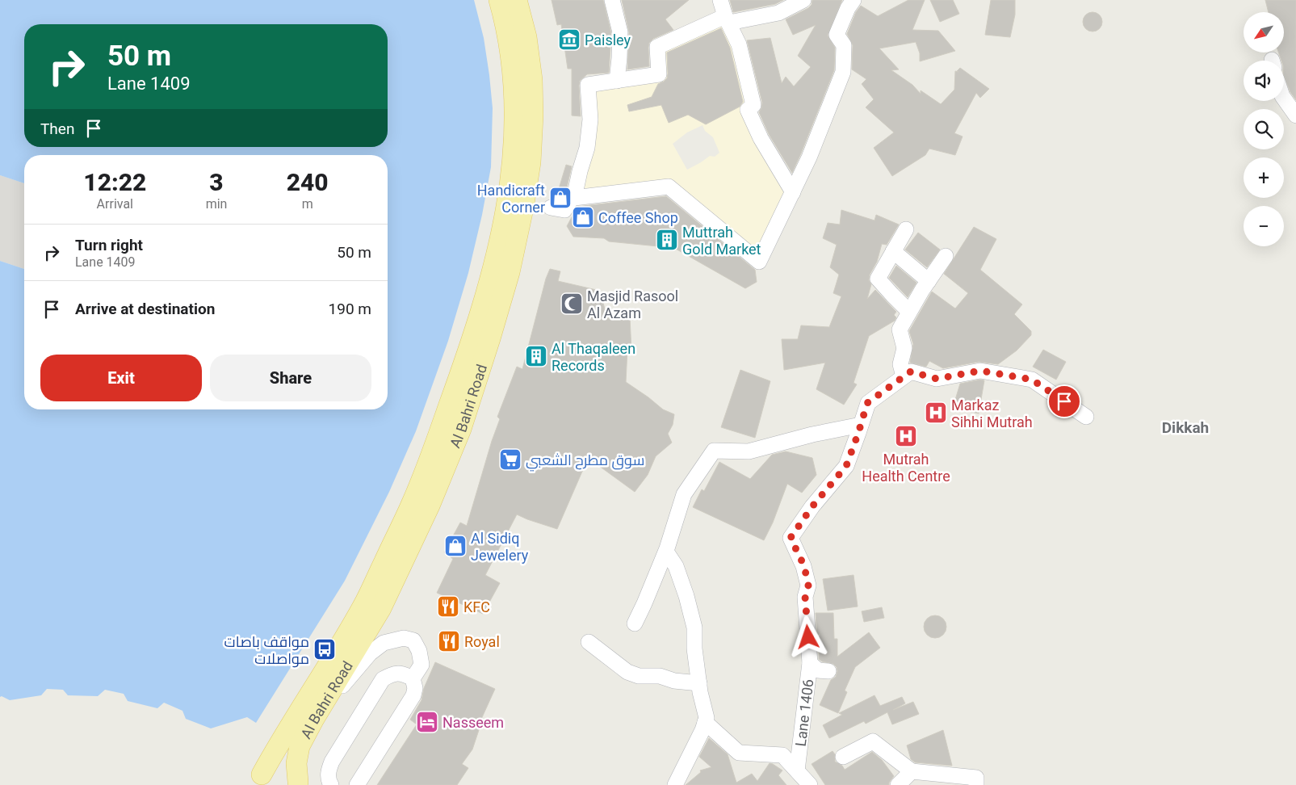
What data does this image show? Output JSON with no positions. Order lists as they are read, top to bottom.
{
  "streets": {
    "main road": ["Al Bahri Road"],
    "street": ["Lane 1406"]
  },
  "districts": ["Dikkah"],
  "places": {
    "museum": ["Paisley"],
    "shop": ["Handicraft Corner", "Coffee Shop", "Al Sidiq Jewelery"],
    "building": ["Muttrah Gold Market", "Al Thaqaleen Records"],
    "mosque": ["Masjid Rasool Al Azam"],
    "hospital": ["Markaz Sihhi Mutrah", "Mutrah Health Centre"],
    "supermarket": ["سوق مطرح الشعبي"],
    "restaurant": ["KFC", "Royal"],
    "bus stop": ["مواقف باصات مواصلات"],
    "hotel": ["Nasseem"]
  },
  "north": "bottom left",
  "page": {
    "map_buttons": ["+", "−"],
    "turn": ["50 m", "Lane 1409"],
    "then": "Then",
    "eta": [
      "12:22",
      "Arrival",
      "3",
      "min",
      "240",
      "m"
    ],
    "list": [
      {
        "name": "Turn right",
        "note": "Lane 1409",
        "value": "50 m"
      },
      {
        "name": "Arrive at destination",
        "value": "190 m"
      }
    ],
    "buttons": ["Exit", "Share"]
  }
}
